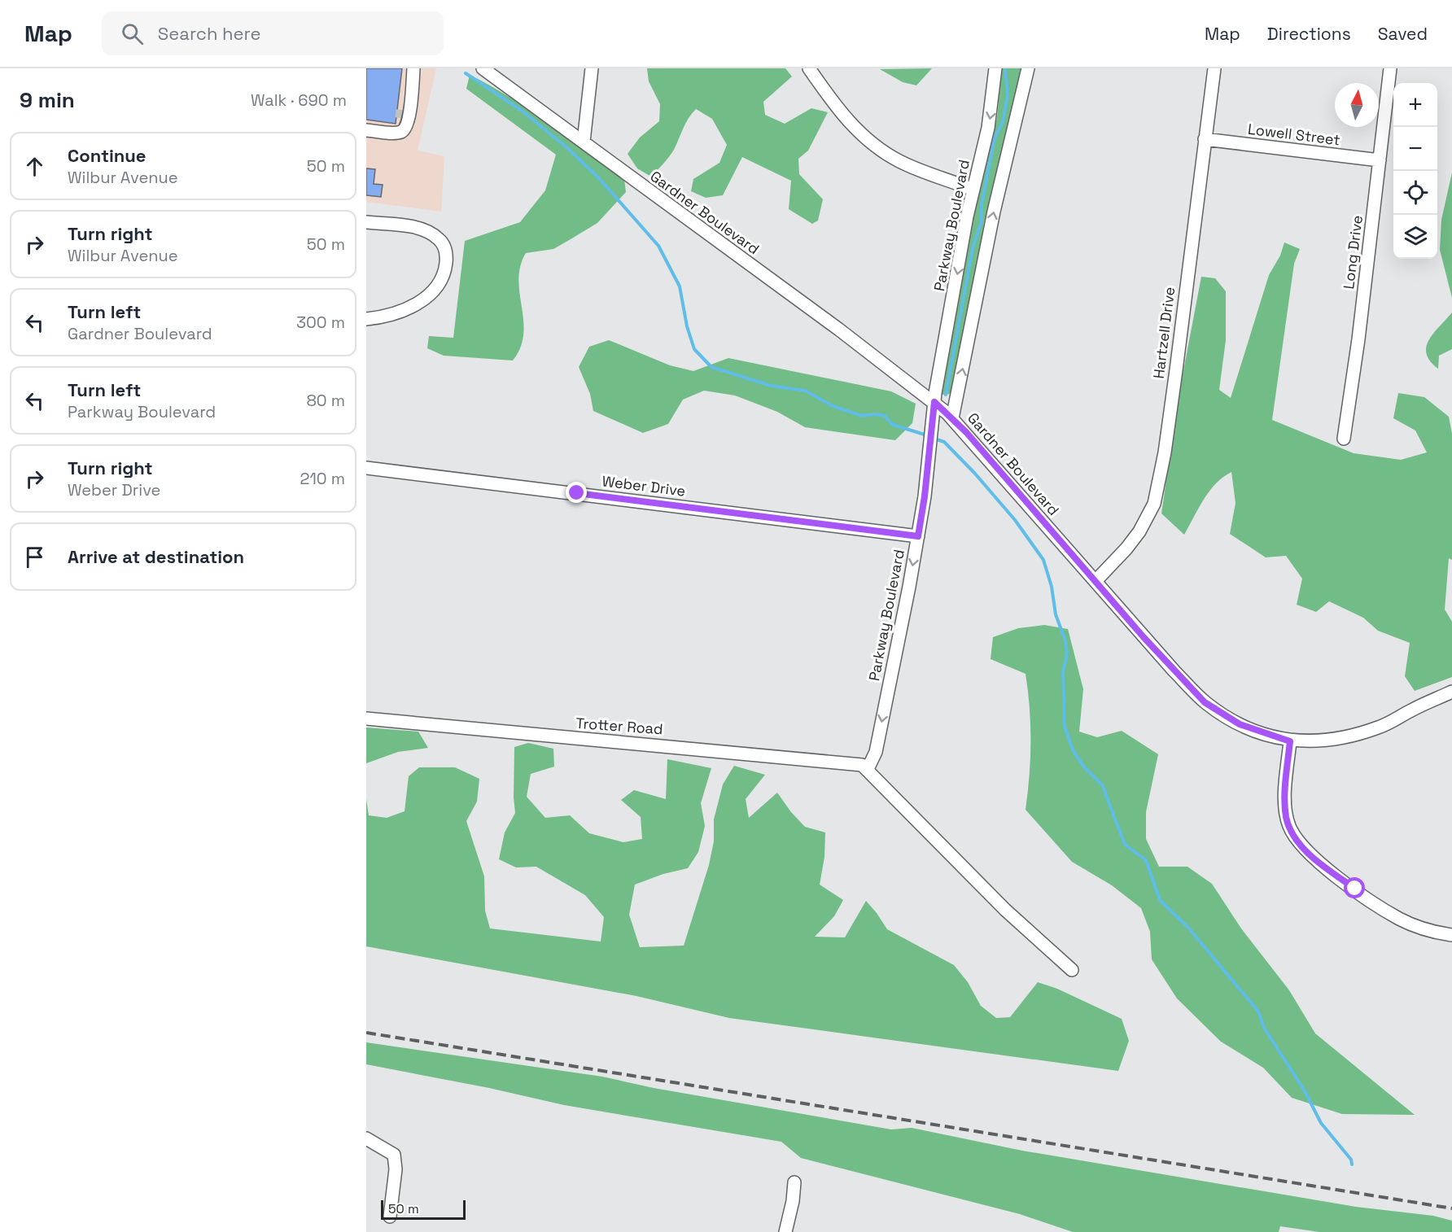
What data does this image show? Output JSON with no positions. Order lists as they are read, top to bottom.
{
  "streets": {
    "street": [
      "Lowell Street",
      "Gardner Boulevard",
      "Parkway Boulevard",
      "Long Drive",
      "Hartzell Drive",
      "Weber Drive",
      "Trotter Road"
    ]
  },
  "crossings": [
    ["Lowell Street", "Long Drive"],
    ["Lowell Street", "Hartzell Drive"],
    ["Gardner Boulevard", "Parkway Boulevard"],
    ["Gardner Boulevard", "Hartzell Drive"],
    ["Parkway Boulevard", "Weber Drive"],
    ["Parkway Boulevard", "Trotter Road"]
  ],
  "scale_bar": "50 m",
  "north": "top",
  "page": {
    "header": "Map",
    "search": "Search here",
    "nav": ["Map", "Directions", "Saved"],
    "heading": ["9 min", "Walk · 690 m"],
    "map_buttons": ["+", "−"],
    "list": [
      ["Continue", "Wilbur Avenue", "50 m"],
      ["Turn right", "Wilbur Avenue", "50 m"],
      ["Turn left", "Gardner Boulevard", "300 m"],
      ["Turn left", "Parkway Boulevard", "80 m"],
      ["Turn right", "Weber Drive", "210 m"],
      "Arrive at destination"
    ],
    "scale": "50 m"
  }
}
